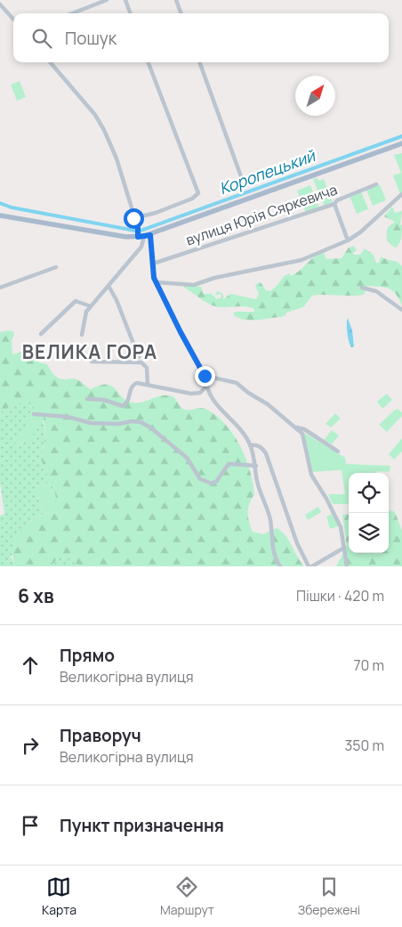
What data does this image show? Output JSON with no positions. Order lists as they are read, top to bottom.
{
  "streets": {
    "street": ["вулиця Юрія Сяркевича"]
  },
  "districts": ["ВЕЛИКА ГОРА"],
  "water": ["Коропецький"],
  "north": "top right",
  "page": {
    "search": "Пошук",
    "heading": ["6 хв", "Пішки · 420 m"],
    "list": [
      ["Прямо", "Великогірна вулиця", "70 m"],
      ["Праворуч", "Великогірна вулиця", "350 m"],
      "Пункт призначення"
    ],
    "nav": ["Карта", "Маршрут", "Збережені"]
  }
}
